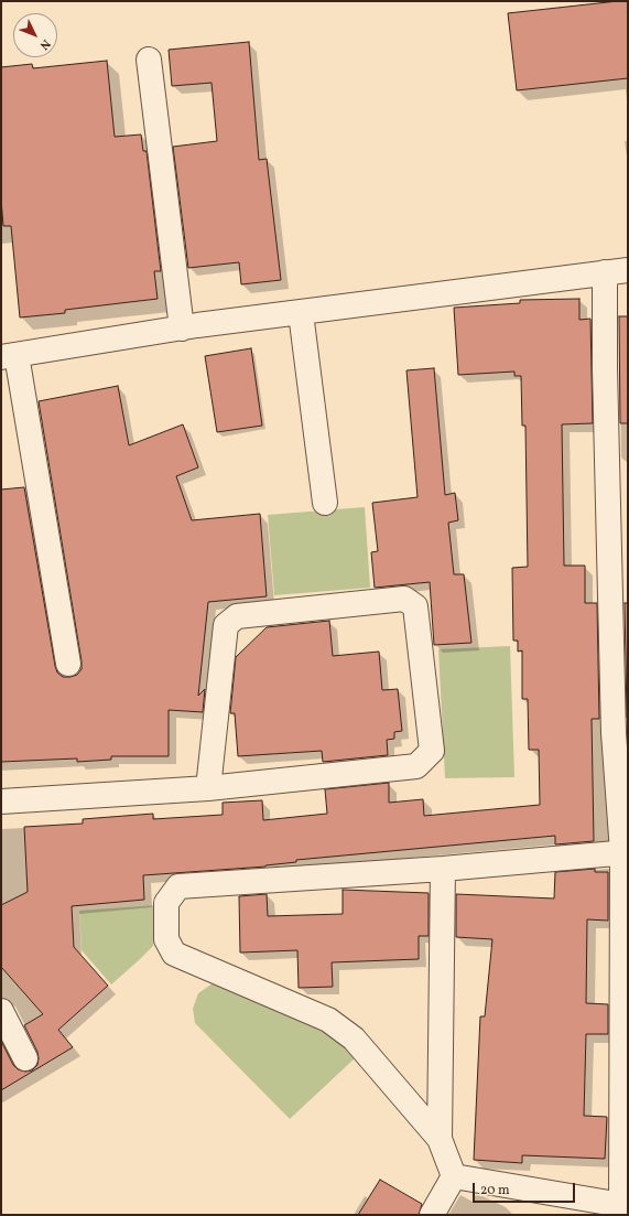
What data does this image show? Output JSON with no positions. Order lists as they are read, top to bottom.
{
  "scale_bar": "20 m",
  "north": "bottom right"
}
